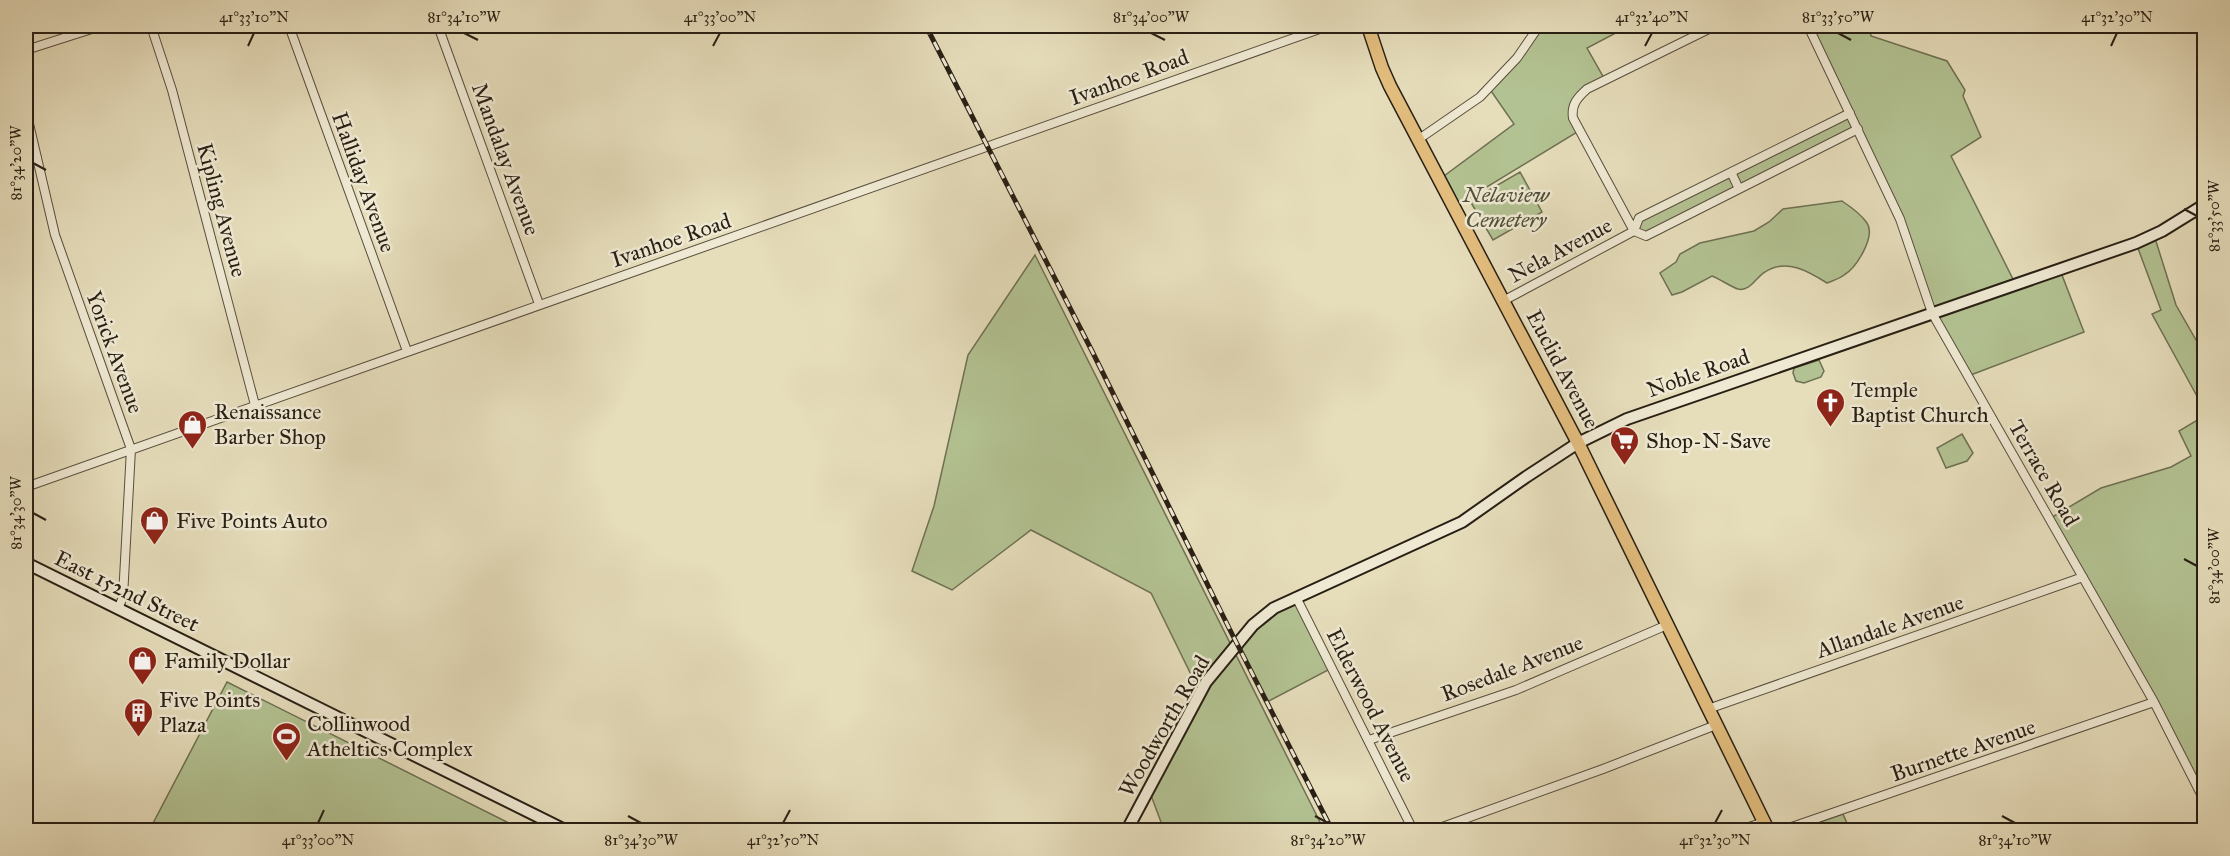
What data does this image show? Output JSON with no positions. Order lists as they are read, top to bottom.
{
  "streets": {
    "main road": ["Euclid Avenue"],
    "street": [
      "Ivanhoe Road",
      "Mandalay Avenue",
      "Halliday Avenue",
      "Kipling Avenue",
      "Nela Avenue",
      "Yorick Avenue",
      "Noble Road",
      "Terrace Road",
      "East 152nd Street",
      "Allandale Avenue",
      "Rosedale Avenue",
      "Elderwood Avenue",
      "Woodworth Road",
      "Burnette Avenue"
    ]
  },
  "crossings": [
    ["Ivanhoe Road", "Mandalay Avenue"],
    ["Ivanhoe Road", "Halliday Avenue"],
    ["Ivanhoe Road", "Kipling Avenue"],
    ["Ivanhoe Road", "Yorick Avenue"],
    ["Nela Avenue", "Euclid Avenue"],
    ["Nela Avenue", "Terrace Road"],
    ["Yorick Avenue", "East 152nd Street"],
    ["Euclid Avenue", "Noble Road"],
    ["Euclid Avenue", "Allandale Avenue"],
    ["Euclid Avenue", "Rosedale Avenue"],
    ["Noble Road", "Terrace Road"],
    ["Noble Road", "Elderwood Avenue"],
    ["Noble Road", "Woodworth Road"],
    ["Terrace Road", "Allandale Avenue"],
    ["Terrace Road", "Burnette Avenue"],
    ["Rosedale Avenue", "Elderwood Avenue"]
  ],
  "parks": ["Nelaview Cemetery"],
  "places": {
    "church": ["Temple Baptist Church"],
    "shop": ["Renaissance Barber Shop", "Five Points Auto", "Family Dollar"],
    "supermarket": ["Shop-N-Save"],
    "building": ["Five Points Plaza"],
    "sports": ["Collinwood Atheltics Complex"]
  },
  "coordinates": [
    "41°33'10\"N",
    "81°34'10\"W",
    "41°33'00\"N",
    "81°34'00\"W",
    "41°32'40\"N",
    "81°33'50\"W",
    "41°32'30\"N",
    "81°34'20\"W",
    "81°34'30\"W",
    "41°32'50\"N"
  ]
}
